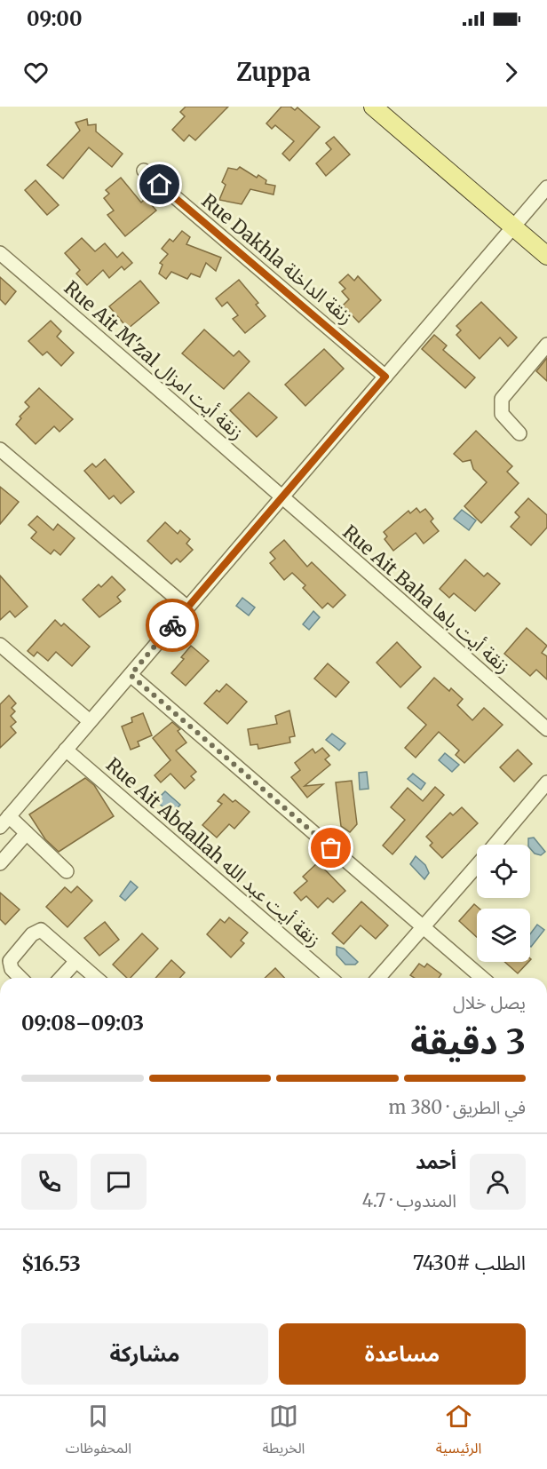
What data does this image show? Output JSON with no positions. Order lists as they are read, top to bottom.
{
  "streets": {
    "street": [
      "Rue Dakhla زنقة الداخلة",
      "Rue Ait M'zal زنقة أيت امزال",
      "Rue Ait Baha زنقة أيت باها",
      "Rue Ait Abdallah زنقة أيت عبد الله"
    ]
  },
  "crossings": [
    ["Rue Ait M'zal زنقة أيت امزال", "Rue Ait Baha زنقة أيت باها"]
  ],
  "page": {
    "status": "09:00",
    "header": "Zuppa",
    "heading": ["3 دقيقة", "يصل خلال", "09:03–09:08"],
    "panel": [
      "أحمد",
      "المندوب · 4.7",
      "الطلب #7430",
      "$16.53"
    ],
    "bar": "في الطريق · 380 m",
    "buttons": ["مساعدة", "مشاركة"],
    "tabs": ["الرئيسية", "الخريطة", "المحفوظات"]
  }
}
